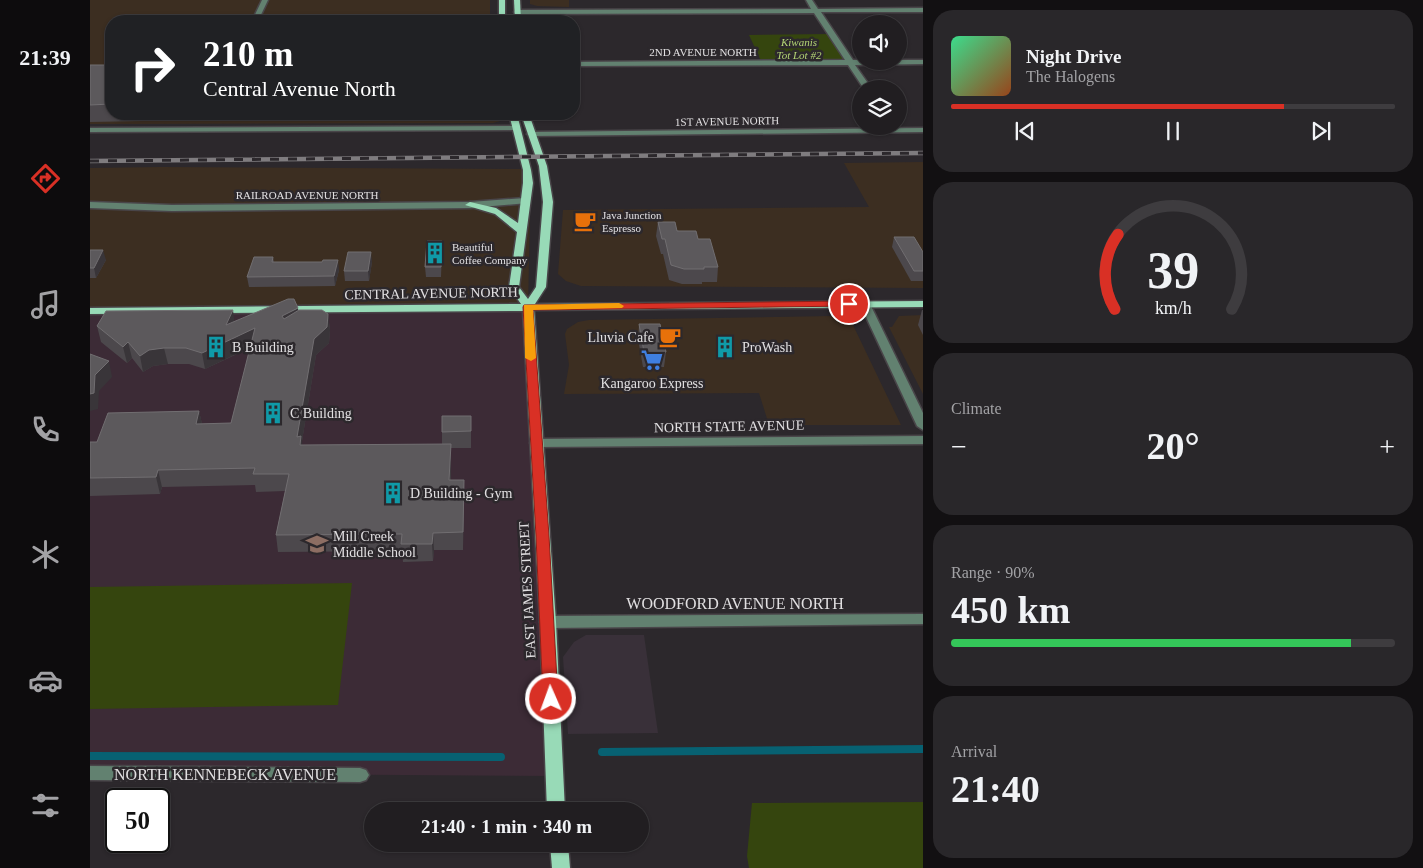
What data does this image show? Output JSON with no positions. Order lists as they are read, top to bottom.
{
  "streets": {
    "main road": ["CENTRAL AVENUE NORTH", "EAST JAMES STREET"],
    "street": [
      "2ND AVENUE NORTH",
      "1ST AVENUE NORTH",
      "RAILROAD AVENUE NORTH",
      "NORTH STATE AVENUE",
      "WOODFORD AVENUE NORTH",
      "NORTH KENNEBECK AVENUE"
    ]
  },
  "crossings": [
    ["CENTRAL AVENUE NORTH", "EAST JAMES STREET"],
    ["NORTH STATE AVENUE", "EAST JAMES STREET"],
    ["EAST JAMES STREET", "WOODFORD AVENUE NORTH"]
  ],
  "parks": ["Kiwanis Tot Lot #2"],
  "places": {
    "cafe": ["Java Junction Espresso", "Lluvia Cafe"],
    "building": [
      "Beautiful Coffee Company",
      "B Building",
      "ProWash",
      "C Building",
      "D Building - Gym"
    ],
    "supermarket": ["Kangaroo Express"],
    "school or university": ["Mill Creek Middle School"]
  },
  "page": {
    "tabs": "21:39",
    "turn": ["210 m", "Central Avenue North"],
    "song": ["Night Drive", "The Halogens"],
    "tile": [
      "Climate",
      ["Range · 90%", "450 km"],
      ["Arrival", "21:40"]
    ],
    "heat": ["−", "20°", "+"],
    "limit": "50",
    "trip": "21:40 · 1 min · 340 m",
    "gauge": ["39", "km/h"]
  }
}
